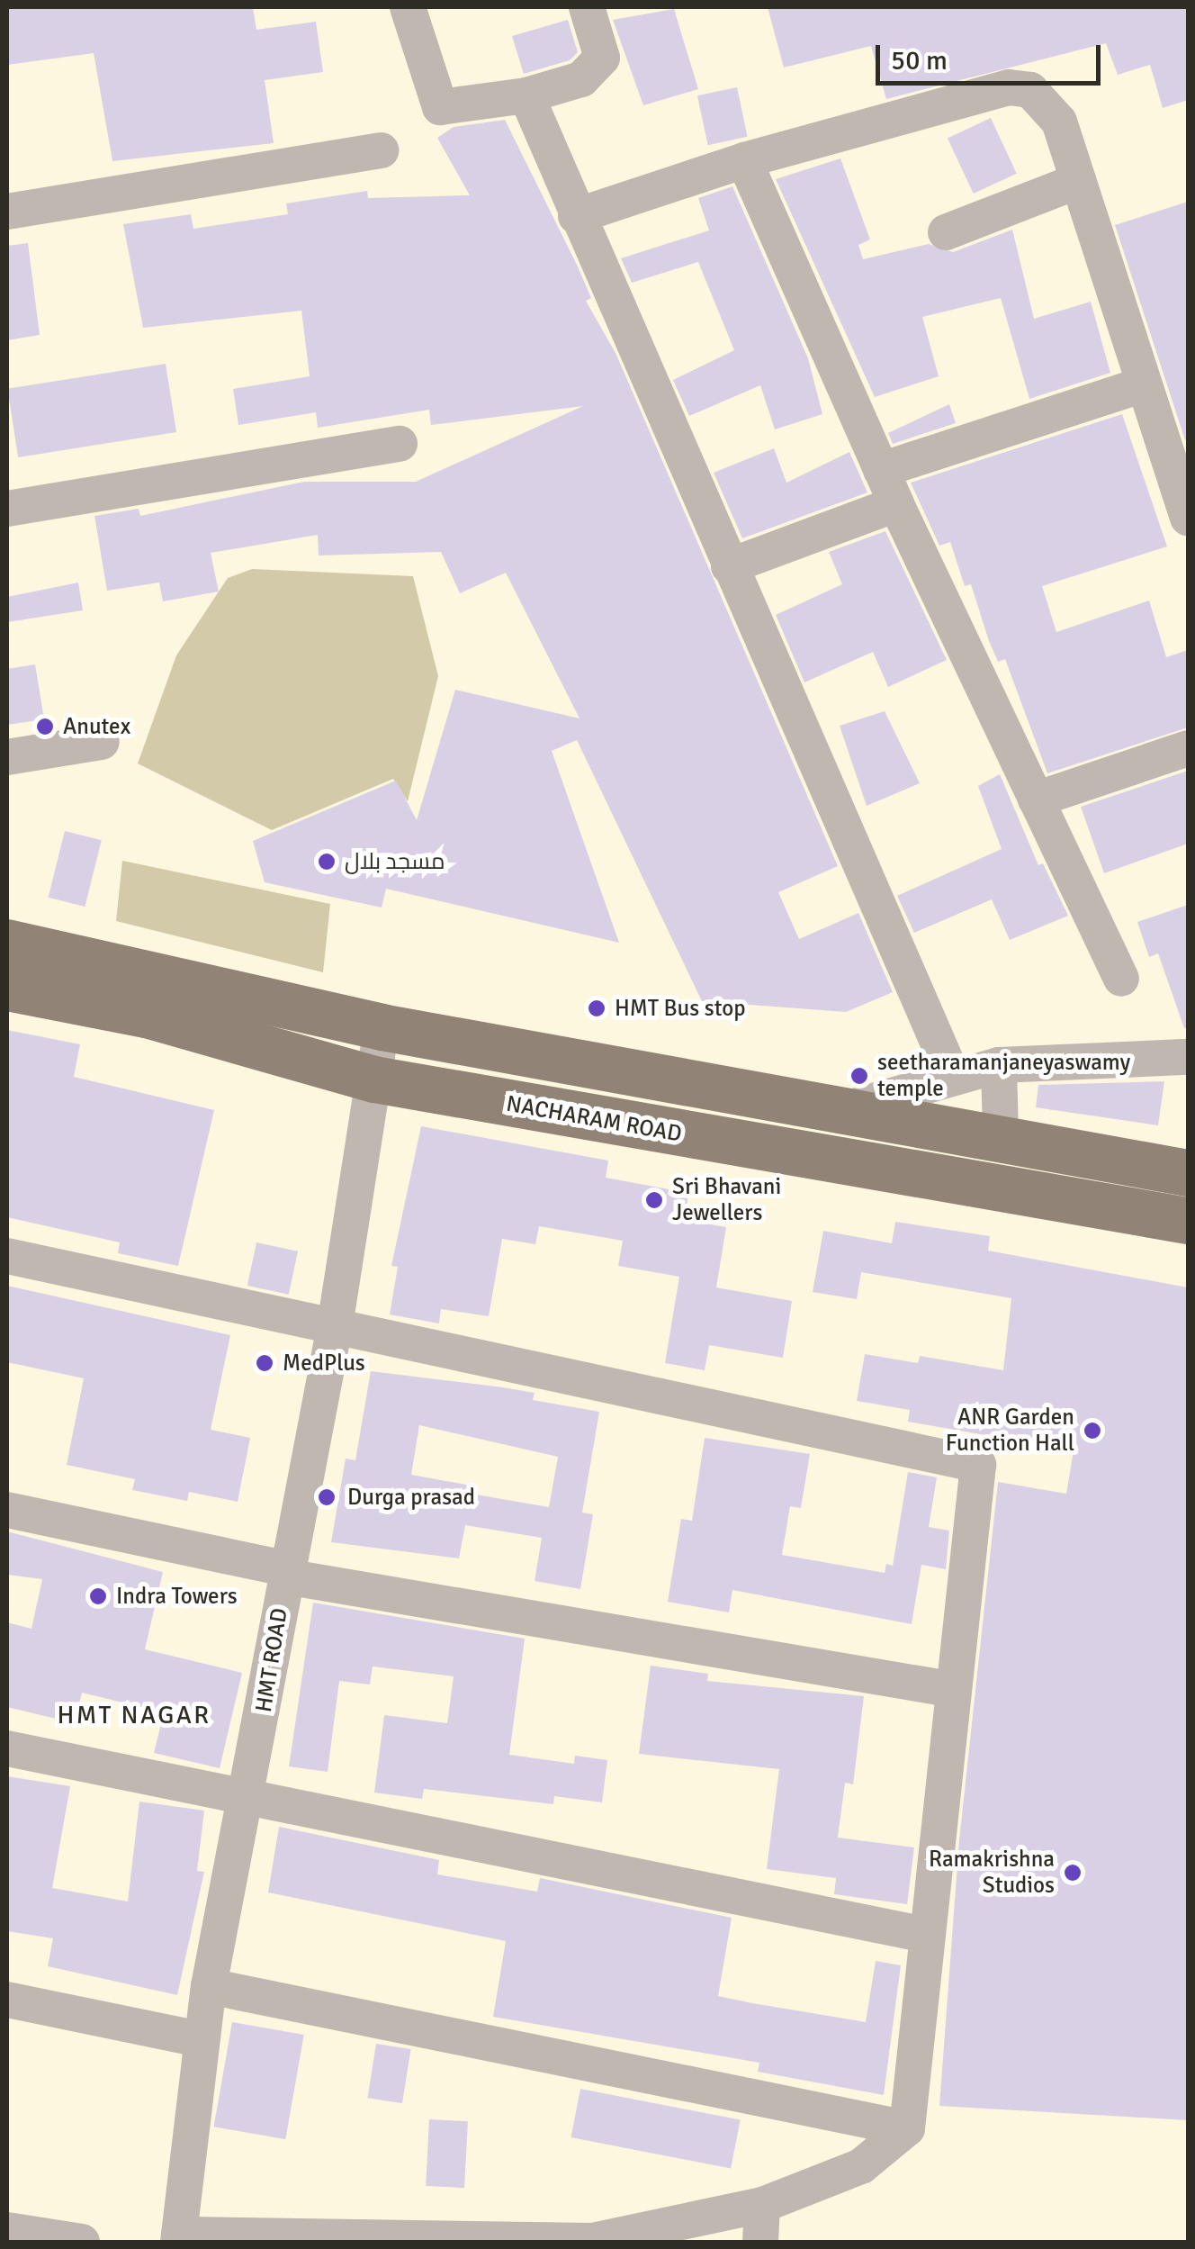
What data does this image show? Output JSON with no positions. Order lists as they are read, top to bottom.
{
  "streets": {
    "main road": ["NACHARAM ROAD"],
    "street": ["HMT ROAD"]
  },
  "crossings": [
    ["NACHARAM ROAD", "HMT ROAD"]
  ],
  "districts": ["HMT NAGAR"],
  "places": [
    "Anutex",
    "مسجد بلال",
    "HMT Bus stop",
    "seetharamanjaneyaswamy temple",
    "Sri Bhavani Jewellers",
    "MedPlus",
    "ANR Garden Function Hall",
    "Durga prasad",
    "Indra Towers",
    "Ramakrishna Studios"
  ],
  "scale_bar": "50 m"
}
